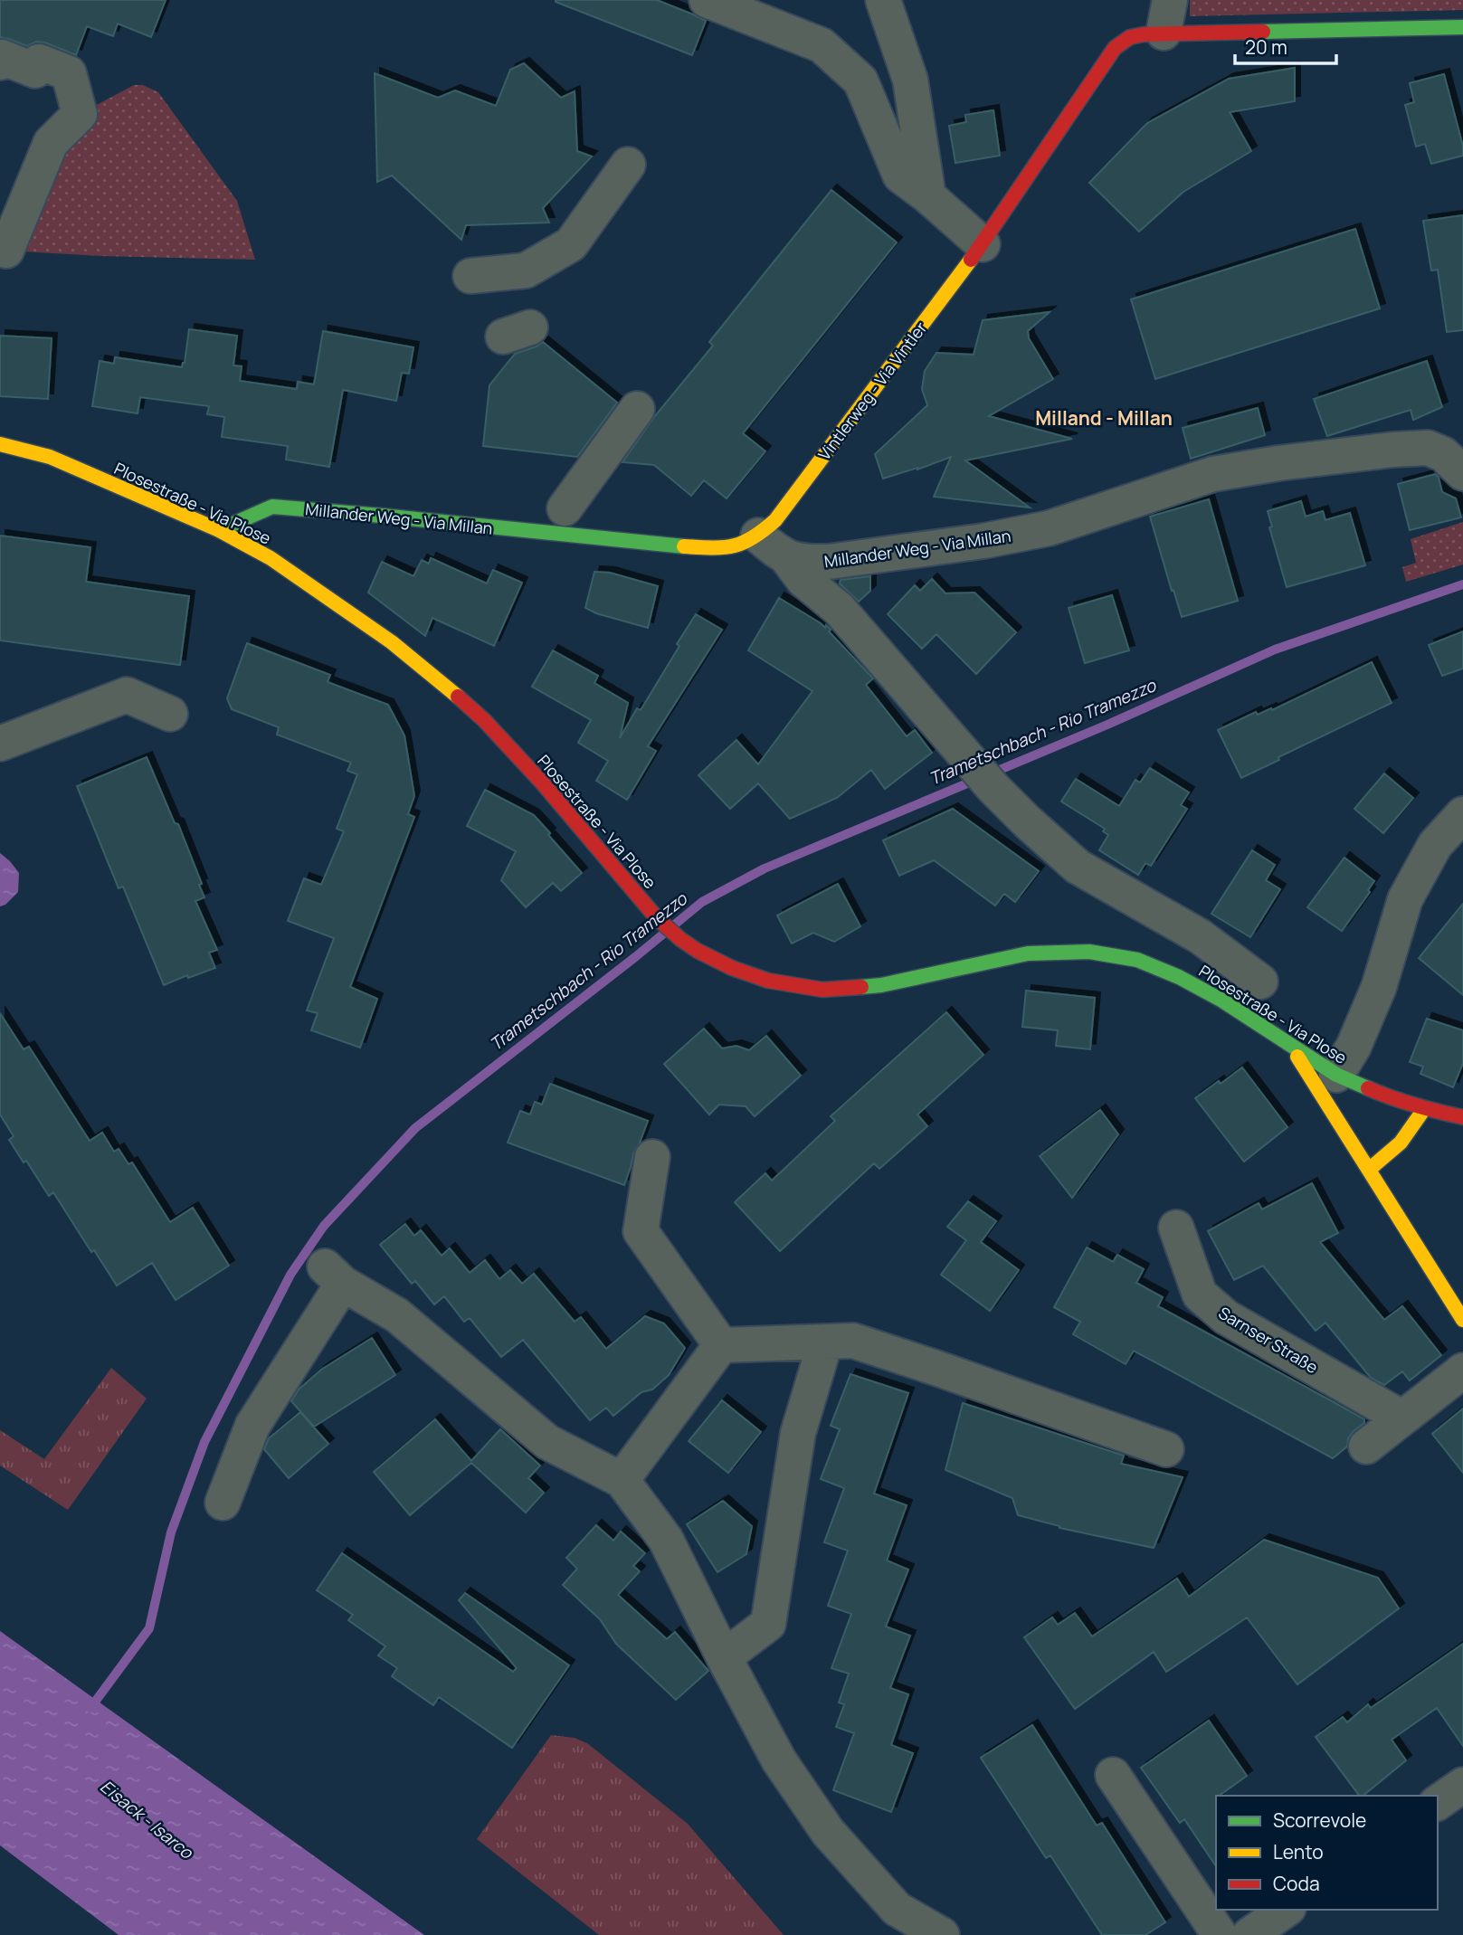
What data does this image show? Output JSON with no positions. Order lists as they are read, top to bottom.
{
  "streets": {
    "street": [
      "Vintlerweg - Via Vintler",
      "Plosestraße - Via Plose",
      "Millander Weg - Via Millan",
      "Sarnser Straße"
    ]
  },
  "crossings": [
    ["Vintlerweg - Via Vintler", "Millander Weg - Via Millan"],
    ["Plosestraße - Via Plose", "Millander Weg - Via Millan"]
  ],
  "districts": ["Milland - Millan"],
  "water": ["Trametschbach - Rio Tramezzo", "Eisack - Isarco"],
  "legend": ["Scorrevole", "Lento", "Coda"],
  "scale_bar": "20 m"
}
